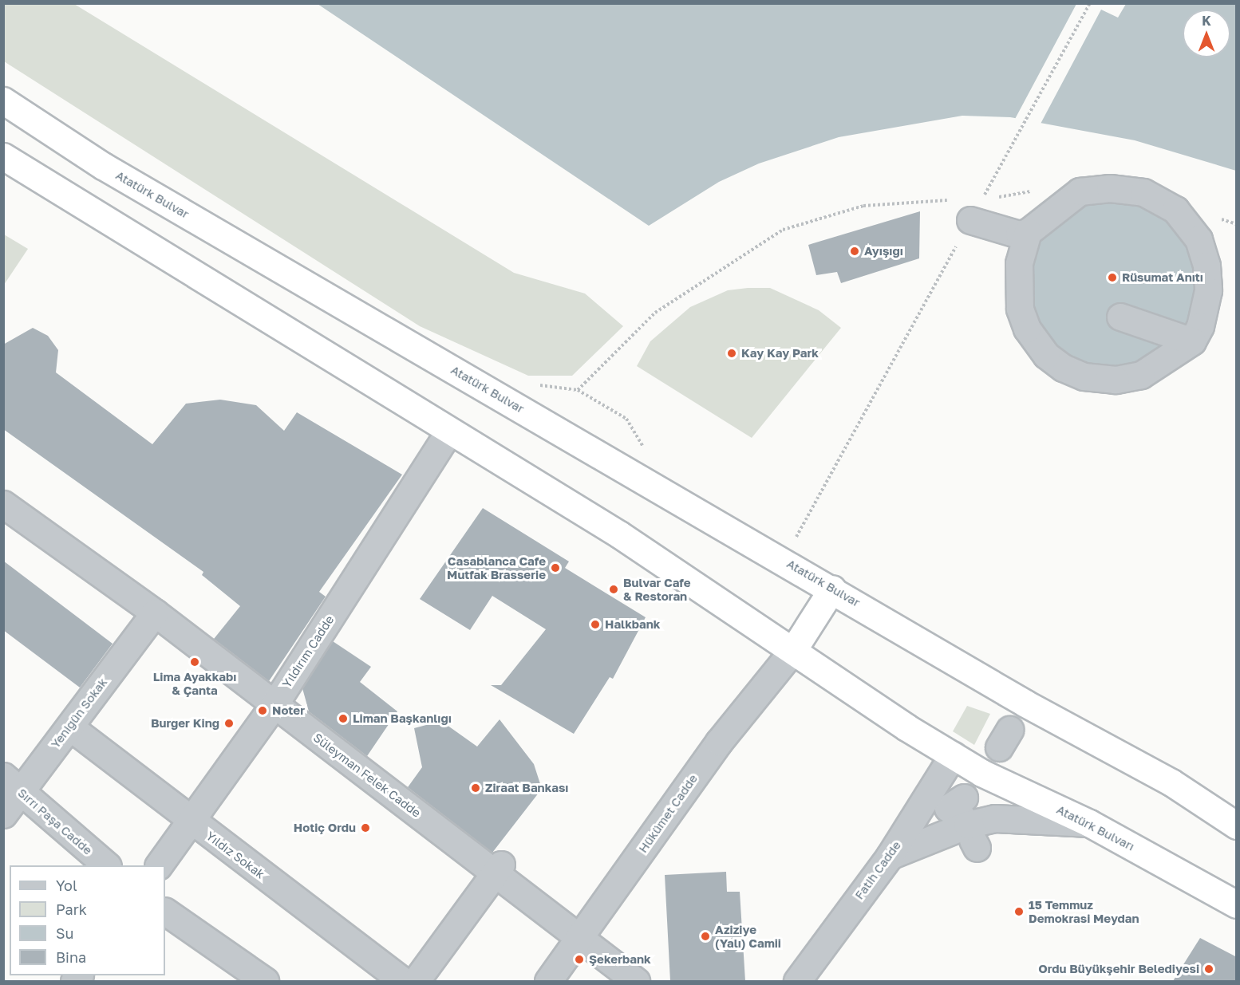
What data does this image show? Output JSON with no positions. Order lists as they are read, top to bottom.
{
  "streets": {
    "highway": ["Atatürk Bulvar", "Atatürk Bulvarı"],
    "street": [
      "Yıldırım Cadde",
      "Yenigün Sokak",
      "Süleyman Felek Cadde",
      "Hükümet Cadde",
      "Sırrı Paşa Cadde",
      "Yıldız Sokak",
      "Fatih Cadde"
    ]
  },
  "crossings": [
    ["Yıldırım Cadde", "Süleyman Felek Cadde"],
    ["Yıldırım Cadde", "Yıldız Sokak"],
    ["Yenigün Sokak", "Süleyman Felek Cadde"],
    ["Yenigün Sokak", "Sırrı Paşa Cadde"],
    ["Yenigün Sokak", "Yıldız Sokak"],
    ["Süleyman Felek Cadde", "Hükümet Cadde"],
    ["Atatürk Bulvarı", "Fatih Cadde"]
  ],
  "places": [
    "Ayışığı",
    "Rüsumat Anıtı",
    "Kay Kay Park",
    "Casablanca Cafe Mutfak Brasserie",
    "Bulvar Cafe & Restoran",
    "Halkbank",
    "Lima Ayakkabı & Çanta",
    "Noter",
    "Liman Başkanlığı",
    "Burger King",
    "Ziraat Bankası",
    "Hotiç Ordu",
    "15 Temmuz Demokrasi Meydan",
    "Aziziye (Yalı) Camii",
    "Şekerbank",
    "Ordu Büyükşehir Belediyesi"
  ],
  "legend": [
    "Yol",
    "Park",
    "Su",
    "Bina"
  ],
  "north": "top"
}
